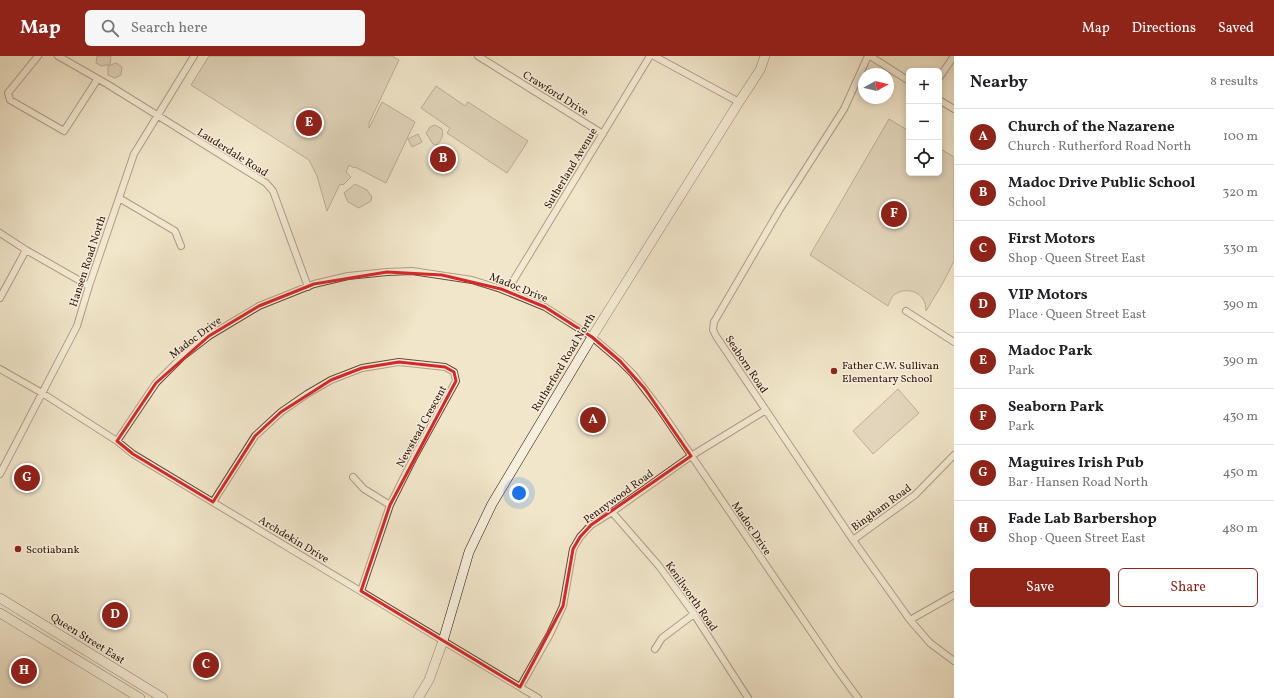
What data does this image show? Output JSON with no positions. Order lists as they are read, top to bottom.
{
  "streets": {
    "street": [
      "Crawford Drive",
      "Lauderdale Road",
      "Sutherland Avenue",
      "Hansen Road North",
      "Madoc Drive",
      "Rutherford Road North",
      "Seaborn Road",
      "Newstead Crescent",
      "Pennywood Road",
      "Bingham Road",
      "Archdekin Drive",
      "Kenilworth Road",
      "Queen Street East"
    ]
  },
  "crossings": [
    ["Crawford Drive", "Sutherland Avenue"],
    ["Lauderdale Road", "Hansen Road North"],
    ["Lauderdale Road", "Madoc Drive"],
    ["Sutherland Avenue", "Madoc Drive"],
    ["Hansen Road North", "Archdekin Drive"],
    ["Madoc Drive", "Rutherford Road North"],
    ["Madoc Drive", "Pennywood Road"],
    ["Madoc Drive", "Archdekin Drive"],
    ["Rutherford Road North", "Archdekin Drive"],
    ["Seaborn Road", "Pennywood Road"],
    ["Seaborn Road", "Bingham Road"],
    ["Newstead Crescent", "Archdekin Drive"],
    ["Pennywood Road", "Archdekin Drive"],
    ["Pennywood Road", "Kenilworth Road"]
  ],
  "places": ["Father C.W. Sullivan Elementary School", "Scotiabank"],
  "north": "right",
  "page": {
    "header": "Map",
    "search": "Search here",
    "nav": ["Map", "Directions", "Saved"],
    "heading": ["Nearby", "8 results"],
    "map_buttons": ["+", "−"],
    "pins": [
      "E",
      "B",
      "F",
      "A",
      "G",
      "D",
      "C",
      "H"
    ],
    "list": [
      {
        "mark": "A",
        "name": "Church of the Nazarene",
        "note": "Church · Rutherford Road North",
        "value": "100 m"
      },
      {
        "mark": "B",
        "name": "Madoc Drive Public School",
        "note": "School",
        "value": "320 m"
      },
      {
        "mark": "C",
        "name": "First Motors",
        "note": "Shop · Queen Street East",
        "value": "330 m"
      },
      {
        "mark": "D",
        "name": "VIP Motors",
        "note": "Place · Queen Street East",
        "value": "390 m"
      },
      {
        "mark": "E",
        "name": "Madoc Park",
        "note": "Park",
        "value": "390 m"
      },
      {
        "mark": "F",
        "name": "Seaborn Park",
        "note": "Park",
        "value": "430 m"
      },
      {
        "mark": "G",
        "name": "Maguires Irish Pub",
        "note": "Bar · Hansen Road North",
        "value": "450 m"
      },
      {
        "mark": "H",
        "name": "Fade Lab Barbershop",
        "note": "Shop · Queen Street East",
        "value": "480 m"
      }
    ],
    "buttons": ["Save", "Share"]
  }
}
